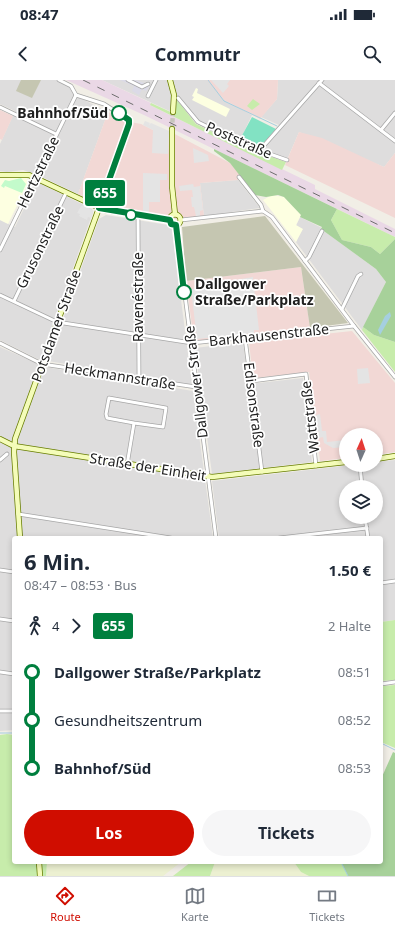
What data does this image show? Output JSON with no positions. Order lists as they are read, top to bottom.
{
  "streets": {
    "street": [
      "Poststraße",
      "Hertzstraße",
      "Grusonstraße",
      "Ravenéstraße",
      "Potsdamer Straße",
      "Barkhausenstraße",
      "Heckmannstraße",
      "Dallgower Straße",
      "Edisonstraße",
      "Wattstraße",
      "Straße der Einheit"
    ]
  },
  "crossings": [
    ["Hertzstraße", "Potsdamer Straße"],
    ["Grusonstraße", "Barkhausenstraße"],
    ["Ravenéstraße", "Barkhausenstraße"],
    ["Ravenéstraße", "Heckmannstraße"],
    ["Potsdamer Straße", "Barkhausenstraße"],
    ["Potsdamer Straße", "Heckmannstraße"],
    ["Potsdamer Straße", "Straße der Einheit"],
    ["Barkhausenstraße", "Dallgower Straße"],
    ["Barkhausenstraße", "Edisonstraße"],
    ["Heckmannstraße", "Dallgower Straße"],
    ["Dallgower Straße", "Straße der Einheit"],
    ["Edisonstraße", "Wattstraße"],
    ["Edisonstraße", "Straße der Einheit"],
    ["Wattstraße", "Straße der Einheit"]
  ],
  "places": ["Bahnhof/Süd", "Dallgower Straße/Parkplatz"],
  "lines": ["bus line 655"],
  "north": "top",
  "page": {
    "status": "08:47",
    "header": "Commutr",
    "on_map": "655",
    "heading": ["6 Min.", "08:47 – 08:53 · Bus", "1.50 €"],
    "legs": ["4", "655", "2 Halte"],
    "list": [
      {
        "name": "Dallgower Straße/Parkplatz",
        "value": "08:51"
      },
      {
        "name": "Gesundheitszentrum",
        "value": "08:52"
      },
      {
        "name": "Bahnhof/Süd",
        "value": "08:53"
      }
    ],
    "buttons": ["Los", "Tickets"],
    "tabs": ["Route", "Karte", "Tickets"]
  }
}
